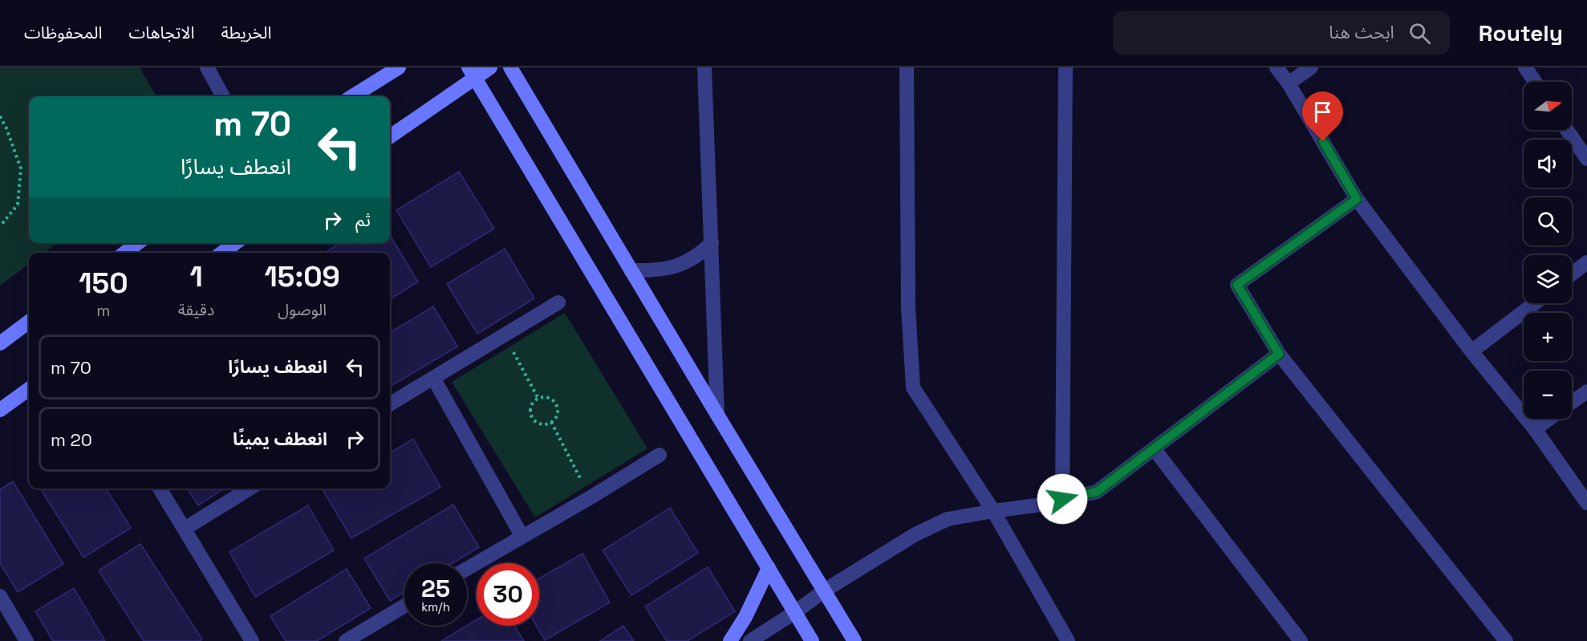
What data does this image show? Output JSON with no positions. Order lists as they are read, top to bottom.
{
  "north": "right",
  "page": {
    "header": "Routely",
    "search": "ابحث هنا",
    "nav": ["الخريطة", "الاتجاهات", "المحفوظات"],
    "map_buttons": ["+", "−"],
    "turn": ["70 m", "انعطف يسارًا"],
    "then": "ثم",
    "eta": [
      "15:09",
      "الوصول",
      "1",
      "دقيقة",
      "150",
      "m"
    ],
    "list": [
      {
        "name": "انعطف يسارًا",
        "value": "70 m"
      },
      {
        "name": "انعطف يمينًا",
        "value": "20 m"
      }
    ],
    "speed": "25 km/h",
    "limit": "30"
  }
}
